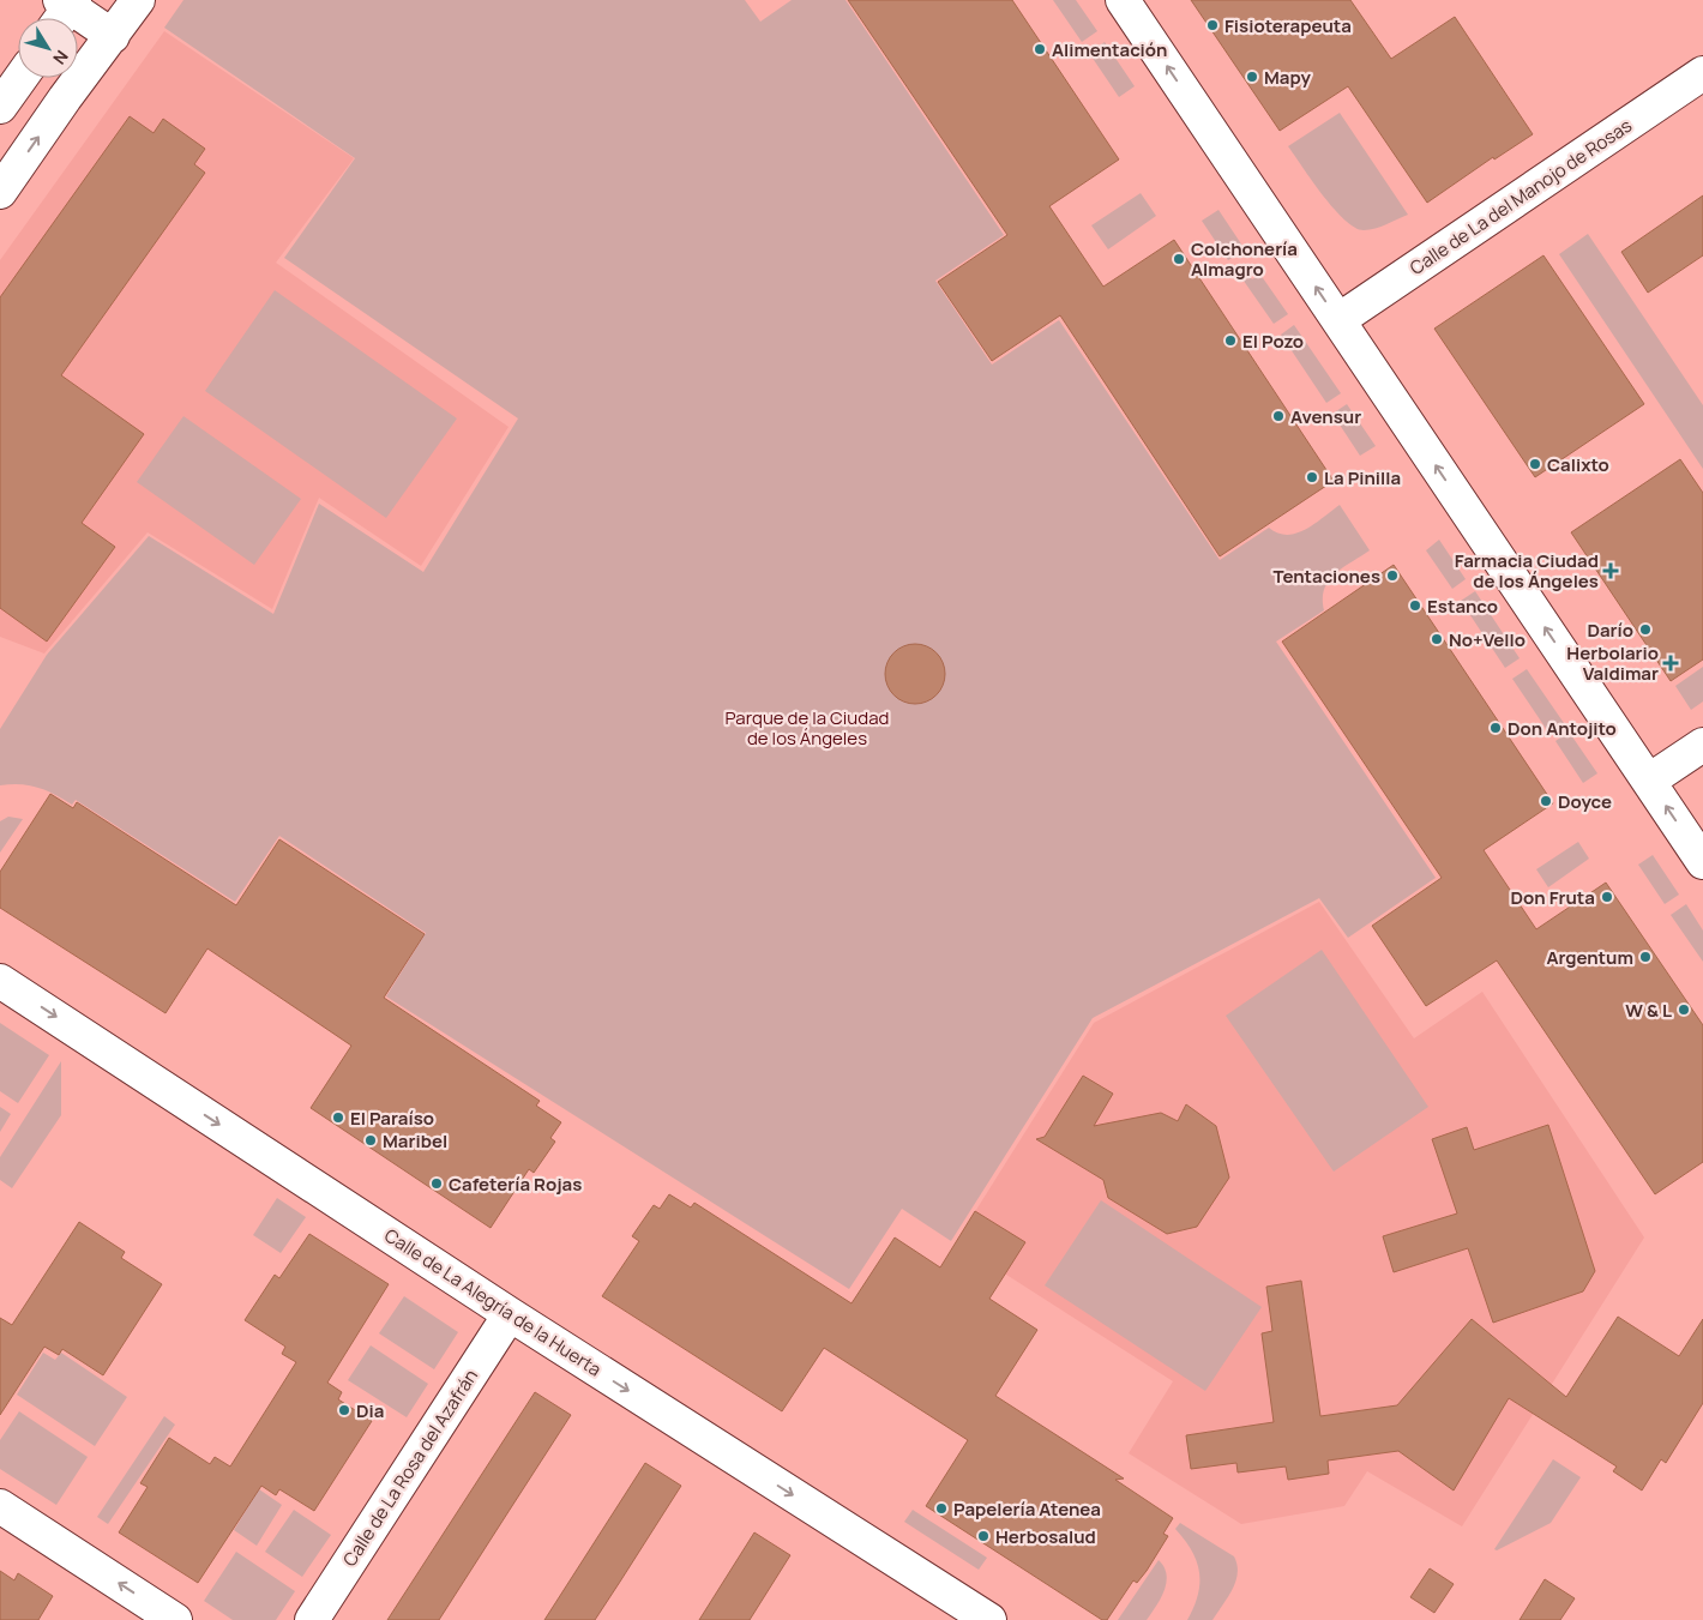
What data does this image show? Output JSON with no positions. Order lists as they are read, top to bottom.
{
  "streets": {
    "street": ["Calle de La del Manojo de Rosas", "Calle de La Alegría de la Huerta", "Calle de La Rosa del Azafrán"]
  },
  "crossings": [
    ["Calle de La Alegría de la Huerta", "Calle de La Rosa del Azafrán"]
  ],
  "one_way": ["Calle de La Alegría de la Huerta"],
  "parks": ["Parque de la Ciudad de los Ángeles"],
  "places": {
    "other": [
      "Fisioterapeuta",
      "Alimentación",
      "Mapy",
      "Colchonería Almagro",
      "El Pozo",
      "Avensur",
      "Calixto",
      "La Pinilla",
      "Tentaciones",
      "Estanco",
      "Darío",
      "No+Vello",
      "Don Antojito",
      "Doyce",
      "Don Fruta",
      "Argentum",
      "W & L",
      "El Paraíso",
      "Maribel",
      "Cafetería Rojas",
      "Dia",
      "Papelería Atenea",
      "Herbosalud"
    ],
    "health": ["Farmacia Ciudad de los Ángeles", "Herbolario Valdimar"]
  },
  "north": "bottom right"
}
